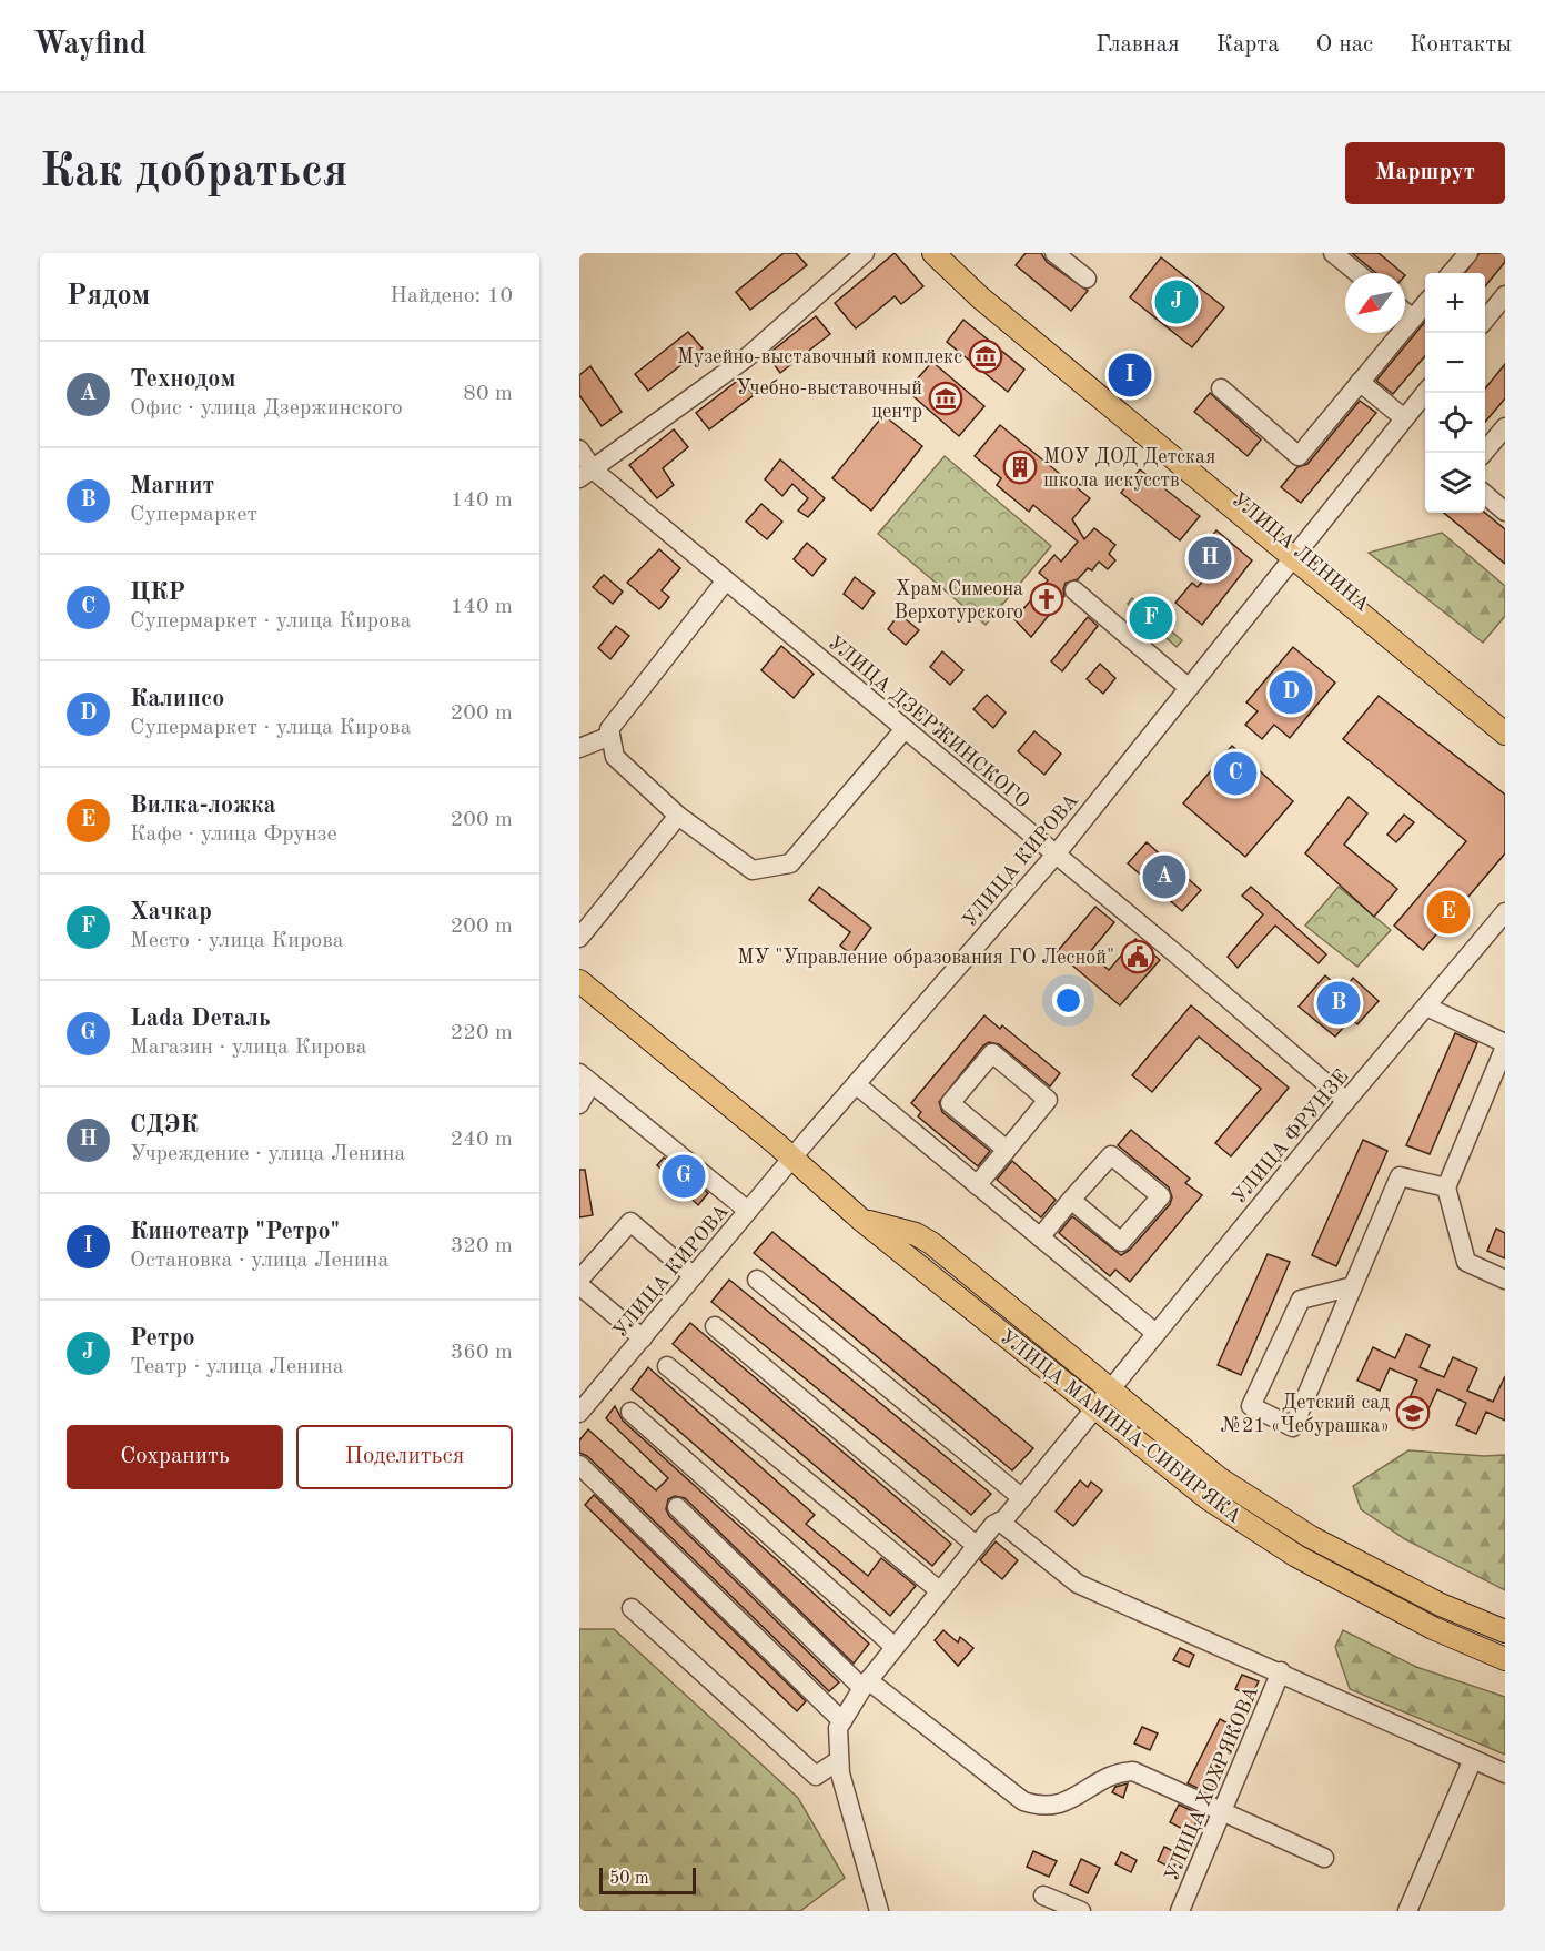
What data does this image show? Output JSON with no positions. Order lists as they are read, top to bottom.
{
  "streets": {
    "main road": ["УЛИЦА ЛЕНИНА", "УЛИЦА МАМИНА-СИБИРЯКА"],
    "street": [
      "УЛИЦА ДЗЕРЖИНСКОГО",
      "УЛИЦА КИРОВА",
      "УЛИЦА ФРУНЗЕ",
      "УЛИЦА ХОХРЯКОВА"
    ]
  },
  "crossings": [
    ["УЛИЦА ЛЕНИНА", "УЛИЦА КИРОВА"],
    ["УЛИЦА ДЗЕРЖИНСКОГО", "УЛИЦА КИРОВА"],
    ["УЛИЦА ДЗЕРЖИНСКОГО", "УЛИЦА ФРУНЗЕ"],
    ["УЛИЦА КИРОВА", "УЛИЦА МАМИНА-СИБИРЯКА"],
    ["УЛИЦА ФРУНЗЕ", "УЛИЦА МАМИНА-СИБИРЯКА"]
  ],
  "places": {
    "museum": ["Музейно-выставочный комплекс", "Учебно-выставочный центр"],
    "building": ["МОУ ДОД Детская школа искусств"],
    "church": ["Храм Симеона Верхотурского"],
    "public building": ["МУ \"Управление образования ГО Лесной\""],
    "school or university": ["Детский сад №21 «Чебурашка»"]
  },
  "scale_bar": "50 m",
  "north": "bottom left",
  "page": {
    "header": "Wayfind",
    "nav": [
      "Главная",
      "Карта",
      "О нас",
      "Контакты"
    ],
    "buttons": [
      "Маршрут",
      ["Сохранить", "Поделиться"]
    ],
    "title": "Как добраться",
    "heading": ["Рядом", "Найдено: 10"],
    "map_buttons": ["+", "−"],
    "pins": [
      "J",
      "I",
      "H",
      "F",
      "D",
      "C",
      "A",
      "E",
      "B",
      "G"
    ],
    "list": [
      {
        "mark": "A",
        "name": "Технодом",
        "note": "Офис · улица Дзержинского",
        "value": "80 m"
      },
      {
        "mark": "B",
        "name": "Магнит",
        "note": "Супермаркет",
        "value": "140 m"
      },
      {
        "mark": "C",
        "name": "ЦКР",
        "note": "Супермаркет · улица Кирова",
        "value": "140 m"
      },
      {
        "mark": "D",
        "name": "Калипсо",
        "note": "Супермаркет · улица Кирова",
        "value": "200 m"
      },
      {
        "mark": "E",
        "name": "Вилка-ложка",
        "note": "Кафе · улица Фрунзе",
        "value": "200 m"
      },
      {
        "mark": "F",
        "name": "Хачкар",
        "note": "Место · улица Кирова",
        "value": "200 m"
      },
      {
        "mark": "G",
        "name": "Lada Dеталь",
        "note": "Магазин · улица Кирова",
        "value": "220 m"
      },
      {
        "mark": "H",
        "name": "СДЭК",
        "note": "Учреждение · улица Ленина",
        "value": "240 m"
      },
      {
        "mark": "I",
        "name": "Кинотеатр \"Ретро\"",
        "note": "Остановка · улица Ленина",
        "value": "320 m"
      },
      {
        "mark": "J",
        "name": "Ретро",
        "note": "Театр · улица Ленина",
        "value": "360 m"
      }
    ],
    "scale": "50 m"
  }
}
